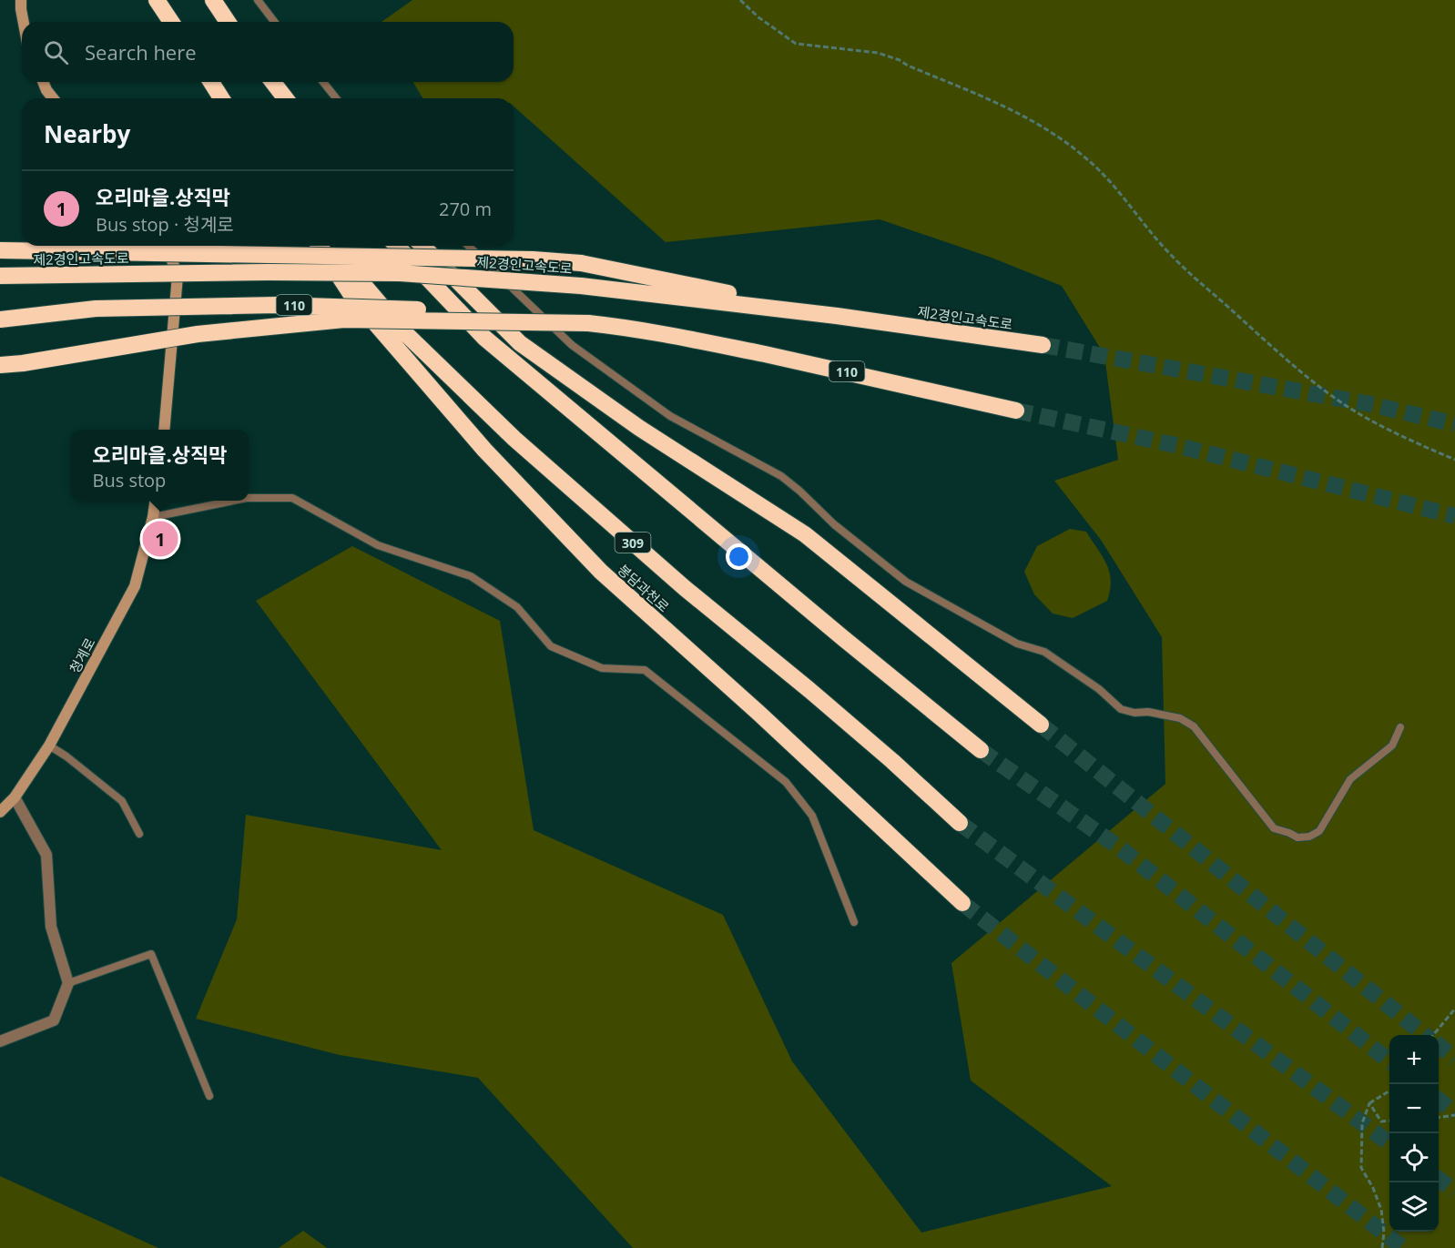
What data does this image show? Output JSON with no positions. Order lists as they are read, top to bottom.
{
  "streets": {
    "highway": [
      "제2경인고속도로",
      "110",
      "309",
      "봉담과천로"
    ],
    "street": ["청계로"]
  },
  "page": {
    "search": "Search here",
    "heading": "Nearby",
    "list": [
      {
        "mark": "1",
        "name": "오리마을.상직막",
        "note": "Bus stop · 청계로",
        "value": "270 m"
      }
    ],
    "popup": ["오리마을.상직막", "Bus stop"],
    "pins": "1",
    "map_buttons": ["+", "−"]
  }
}
